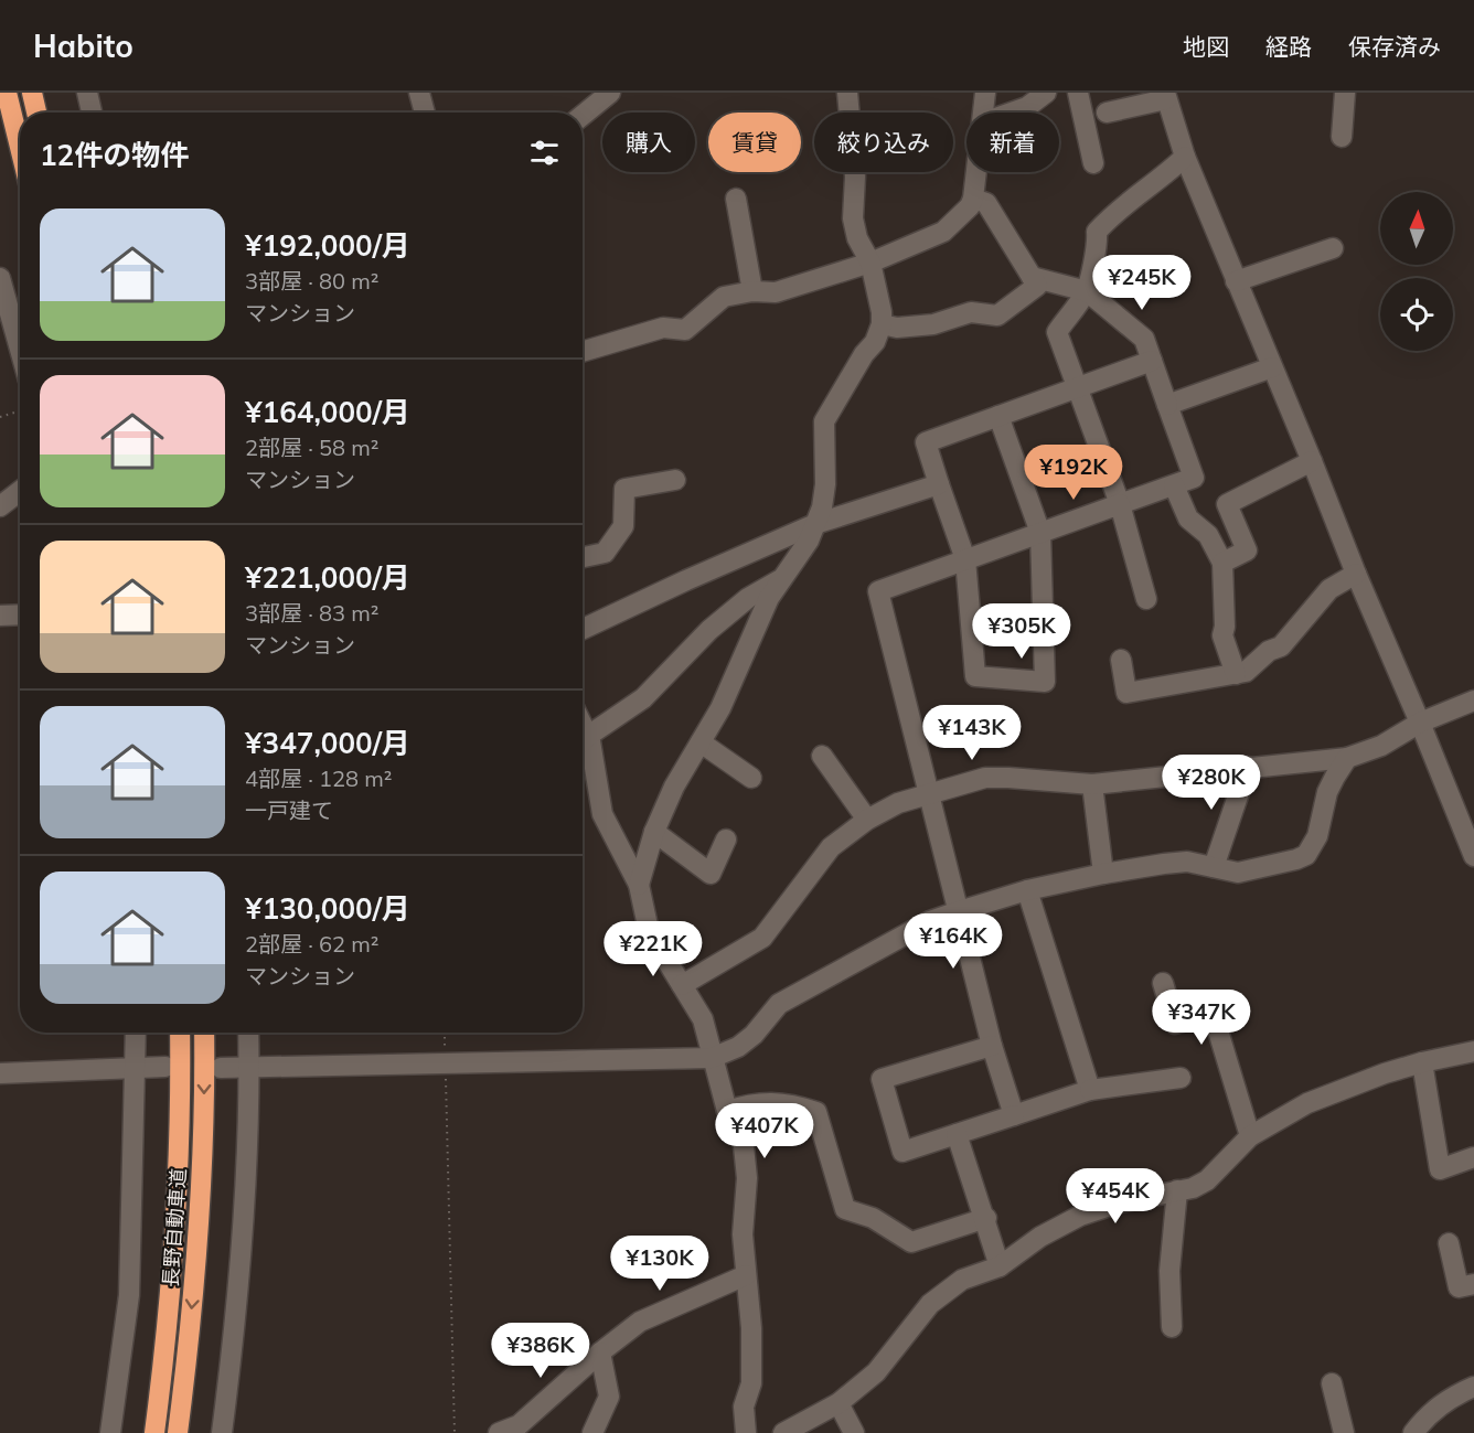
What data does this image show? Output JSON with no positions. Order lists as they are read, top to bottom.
{
  "streets": {
    "highway": ["長野自動車道"]
  },
  "north": "top",
  "page": {
    "header": "Habito",
    "nav": ["地図", "経路", "保存済み"],
    "chip": [
      "購入",
      "賃貸",
      "絞り込み",
      "新着"
    ],
    "heading": "12件の物件",
    "list": [
      {
        "name": "¥192,000/月",
        "note": "3部屋 · 80 m² · マンション"
      },
      {
        "name": "¥164,000/月",
        "note": "2部屋 · 58 m² · マンション"
      },
      {
        "name": "¥221,000/月",
        "note": "3部屋 · 83 m² · マンション"
      },
      {
        "name": "¥347,000/月",
        "note": "4部屋 · 128 m² · 一戸建て"
      },
      {
        "name": "¥130,000/月",
        "note": "2部屋 · 62 m² · マンション"
      }
    ],
    "price": [
      "¥245K",
      "¥192K",
      "¥305K",
      "¥143K",
      "¥280K",
      "¥164K",
      "¥221K",
      "¥347K",
      "¥407K",
      "¥454K",
      "¥130K",
      "¥386K"
    ]
  }
}
